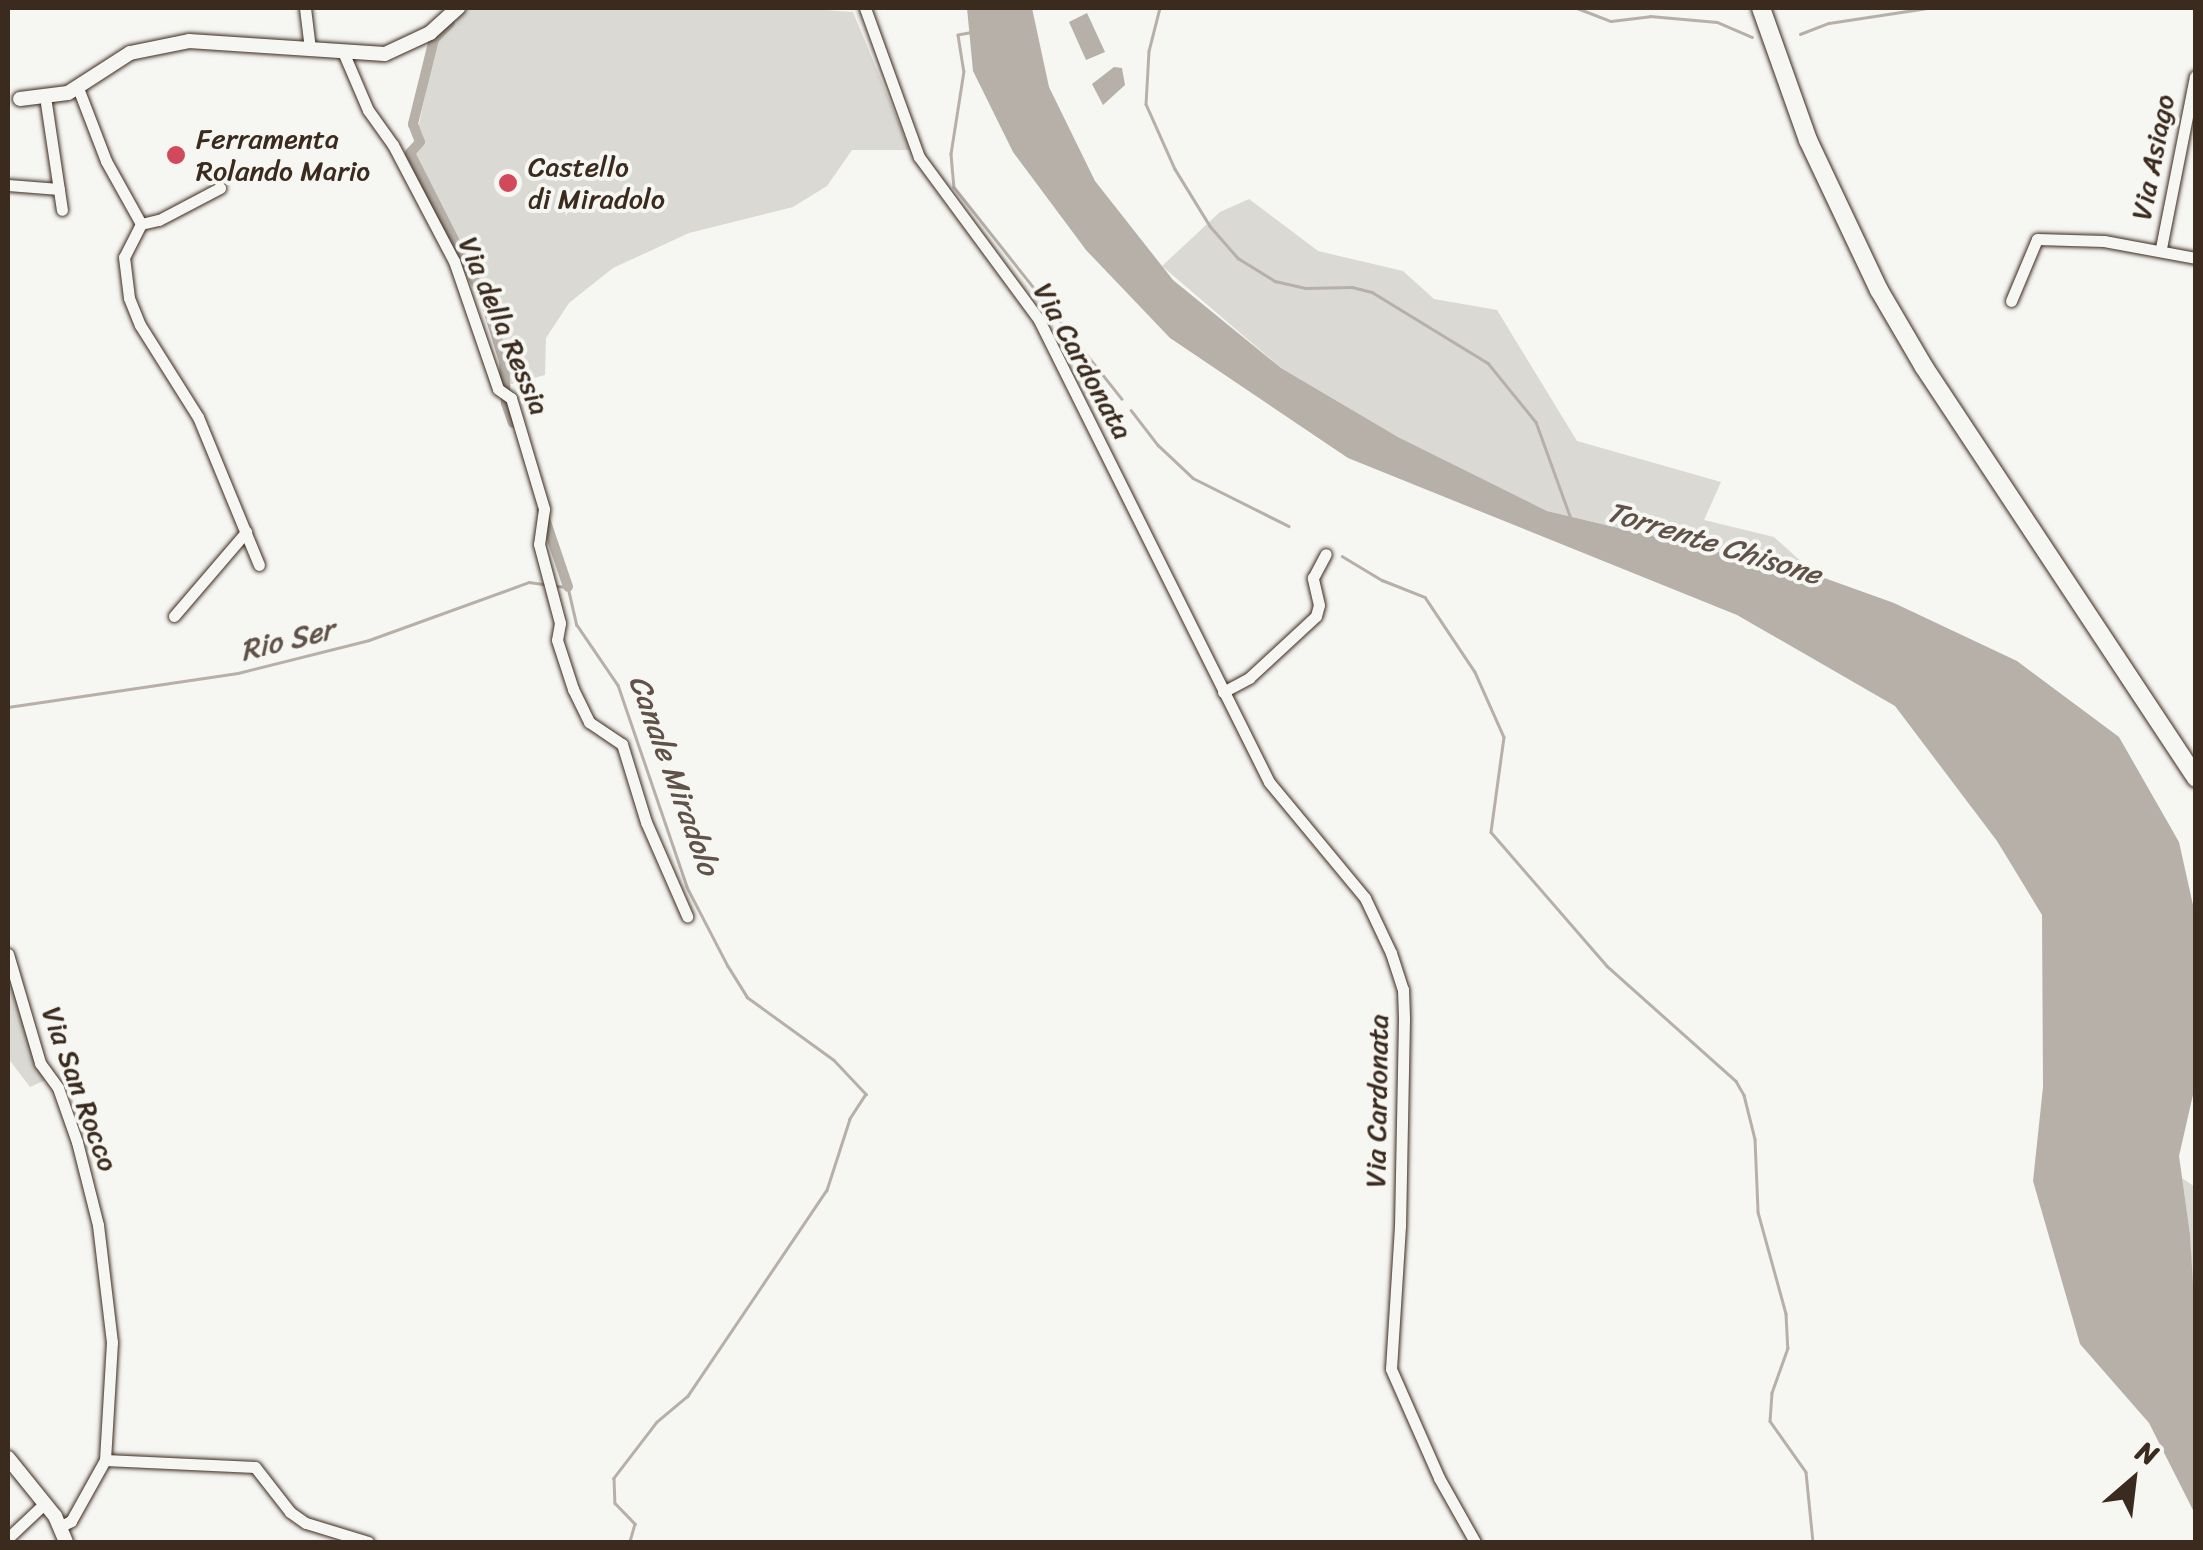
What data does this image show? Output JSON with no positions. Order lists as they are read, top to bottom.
{
  "streets": {
    "street": [
      "Via Asiago",
      "Via della Ressia",
      "Via Cardonata",
      "Via San Rocco"
    ]
  },
  "water": ["Torrente Chisone", "Rio Ser", "Canale Miradolo"],
  "places": ["Ferramenta Rolando Mario", "Castello di Miradolo"],
  "north": "top right"
}
